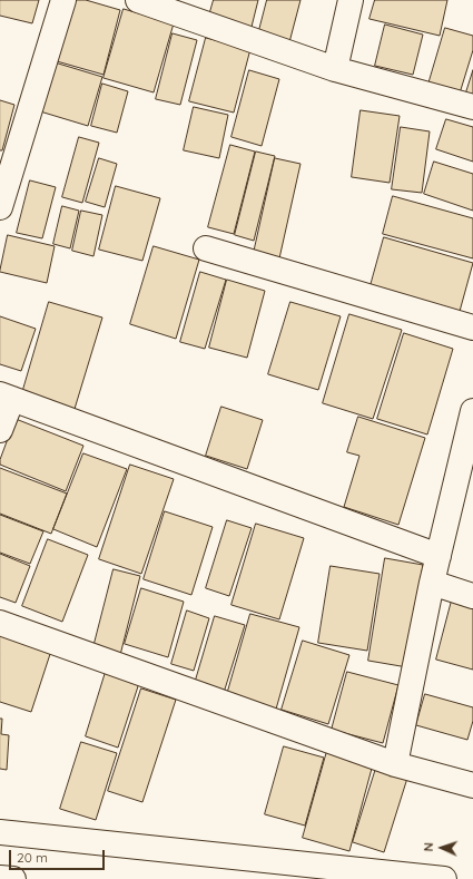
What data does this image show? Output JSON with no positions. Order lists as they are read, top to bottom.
{
  "scale_bar": "20 m",
  "north": "left"
}
